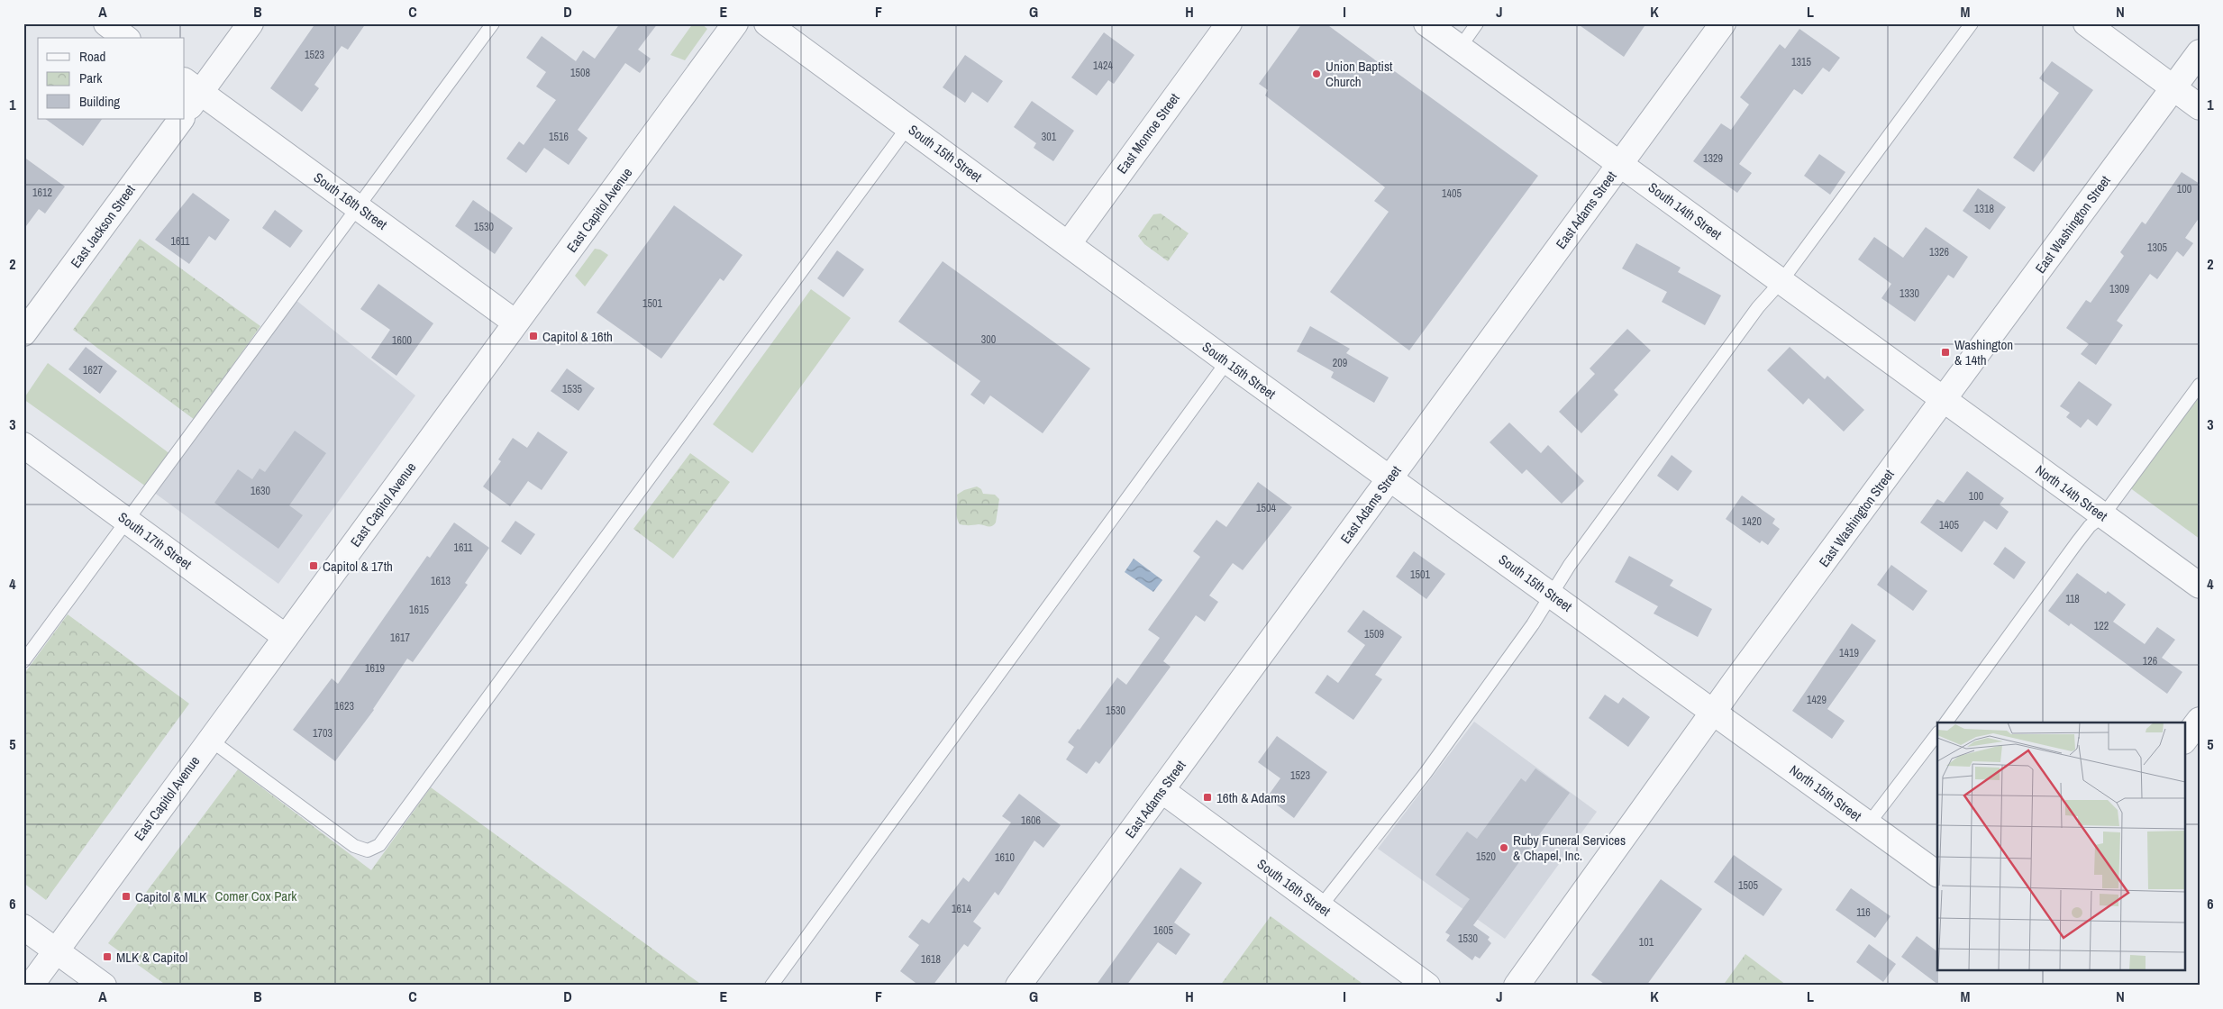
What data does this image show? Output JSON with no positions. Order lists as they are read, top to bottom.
{
  "streets": {
    "street": [
      "East Monroe Street",
      "South 15th Street",
      "South 16th Street",
      "East Capitol Avenue",
      "East Adams Street",
      "South 14th Street",
      "East Washington Street",
      "East Jackson Street",
      "North 14th Street",
      "South 17th Street",
      "North 15th Street"
    ]
  },
  "crossings": [
    ["East Monroe Street", "South 15th Street"],
    ["South 15th Street", "East Adams Street"],
    ["South 15th Street", "East Washington Street"],
    ["South 15th Street", "North 15th Street"],
    ["South 16th Street", "East Capitol Avenue"],
    ["South 16th Street", "East Adams Street"],
    ["South 16th Street", "East Jackson Street"],
    ["East Capitol Avenue", "South 17th Street"],
    ["East Adams Street", "South 14th Street"],
    ["South 14th Street", "East Washington Street"],
    ["South 14th Street", "North 14th Street"],
    ["East Washington Street", "North 14th Street"],
    ["East Washington Street", "North 15th Street"]
  ],
  "parks": ["Comer Cox Park"],
  "places": {
    "other": ["Union Baptist Church", "Ruby Funeral Services & Chapel, Inc."],
    "transit": [
      "Capitol & 16th",
      "Washington & 14th",
      "Capitol & 17th",
      "16th & Adams",
      "Capitol & MLK",
      "MLK & Capitol"
    ]
  },
  "house_numbers": [
    "1523",
    "1315",
    "1424",
    "1508",
    "1516",
    "301",
    "1329",
    "100",
    "1612",
    "1405",
    "1318",
    "1530",
    "1611",
    "1305",
    "1326",
    "1309",
    "1330",
    "1501",
    "300",
    "1600",
    "209",
    "1627",
    "1535",
    "1630",
    "100",
    "1504",
    "1420",
    "1405",
    "1611",
    "1501",
    "1613",
    "118",
    "1615",
    "122",
    "1509",
    "1617",
    "1419",
    "126",
    "1619",
    "1429",
    "1623",
    "1530",
    "1703",
    "1523",
    "1606",
    "1520",
    "1610",
    "1505",
    "1614",
    "116",
    "1605",
    "1530",
    "101",
    "1618"
  ],
  "legend": ["Road", "Park", "Building"],
  "grid": {
    "columns": [
      "A",
      "B",
      "C",
      "D",
      "E",
      "F",
      "G",
      "H",
      "I",
      "J",
      "K",
      "L",
      "M",
      "N"
    ],
    "rows": [
      "1",
      "2",
      "3",
      "4",
      "5",
      "6"
    ]
  }
}
